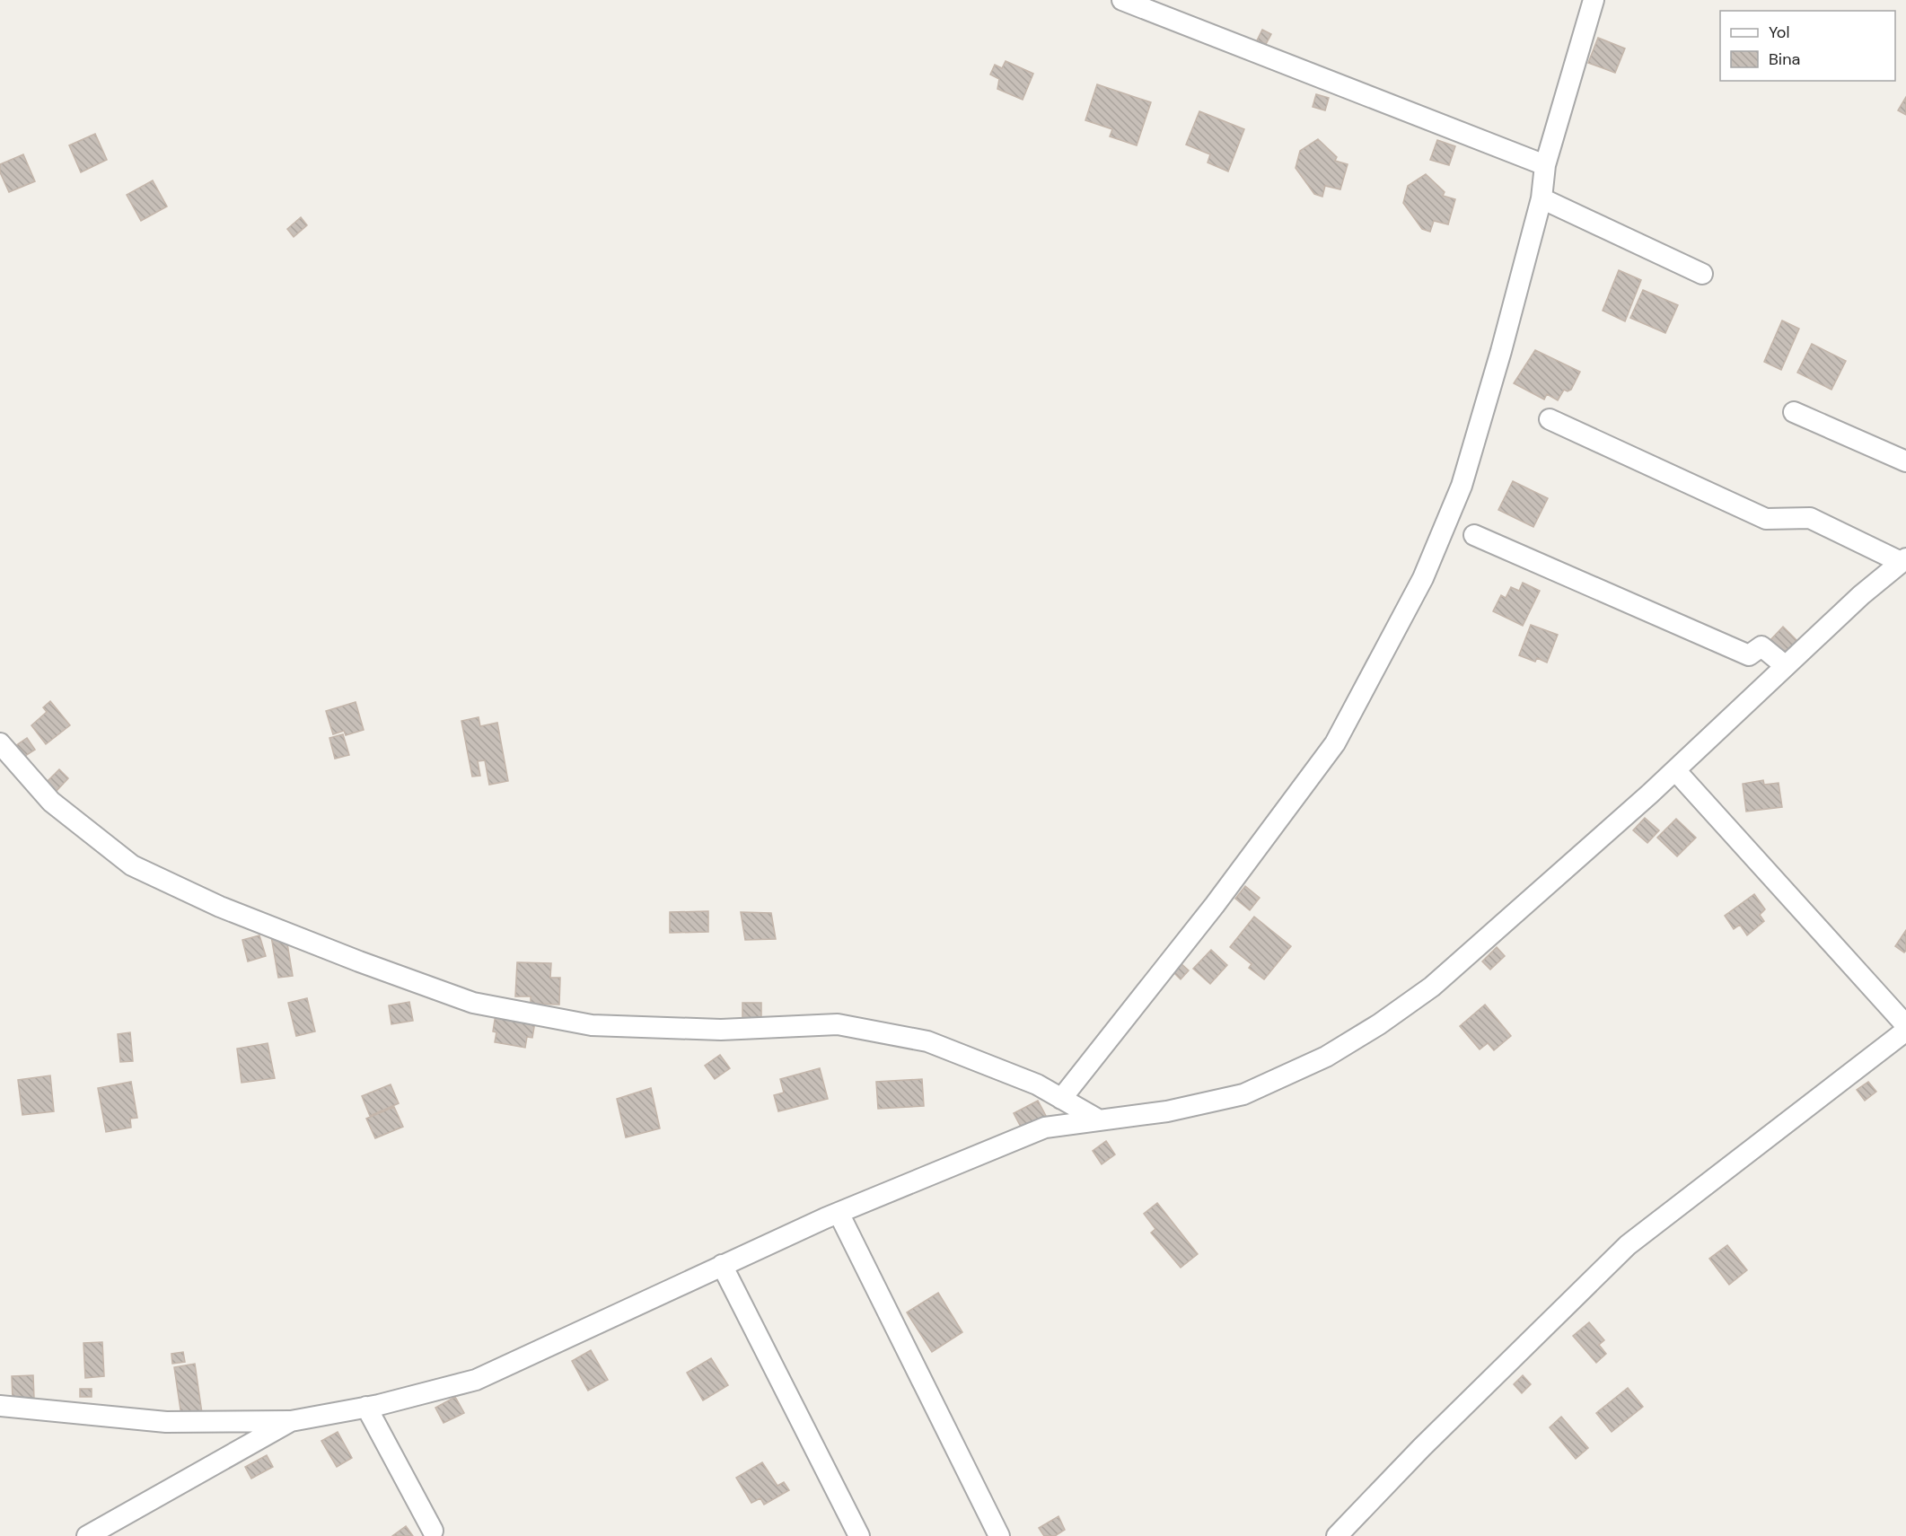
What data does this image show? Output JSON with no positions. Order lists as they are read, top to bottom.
{
  "legend": ["Yol", "Bina"]
}
